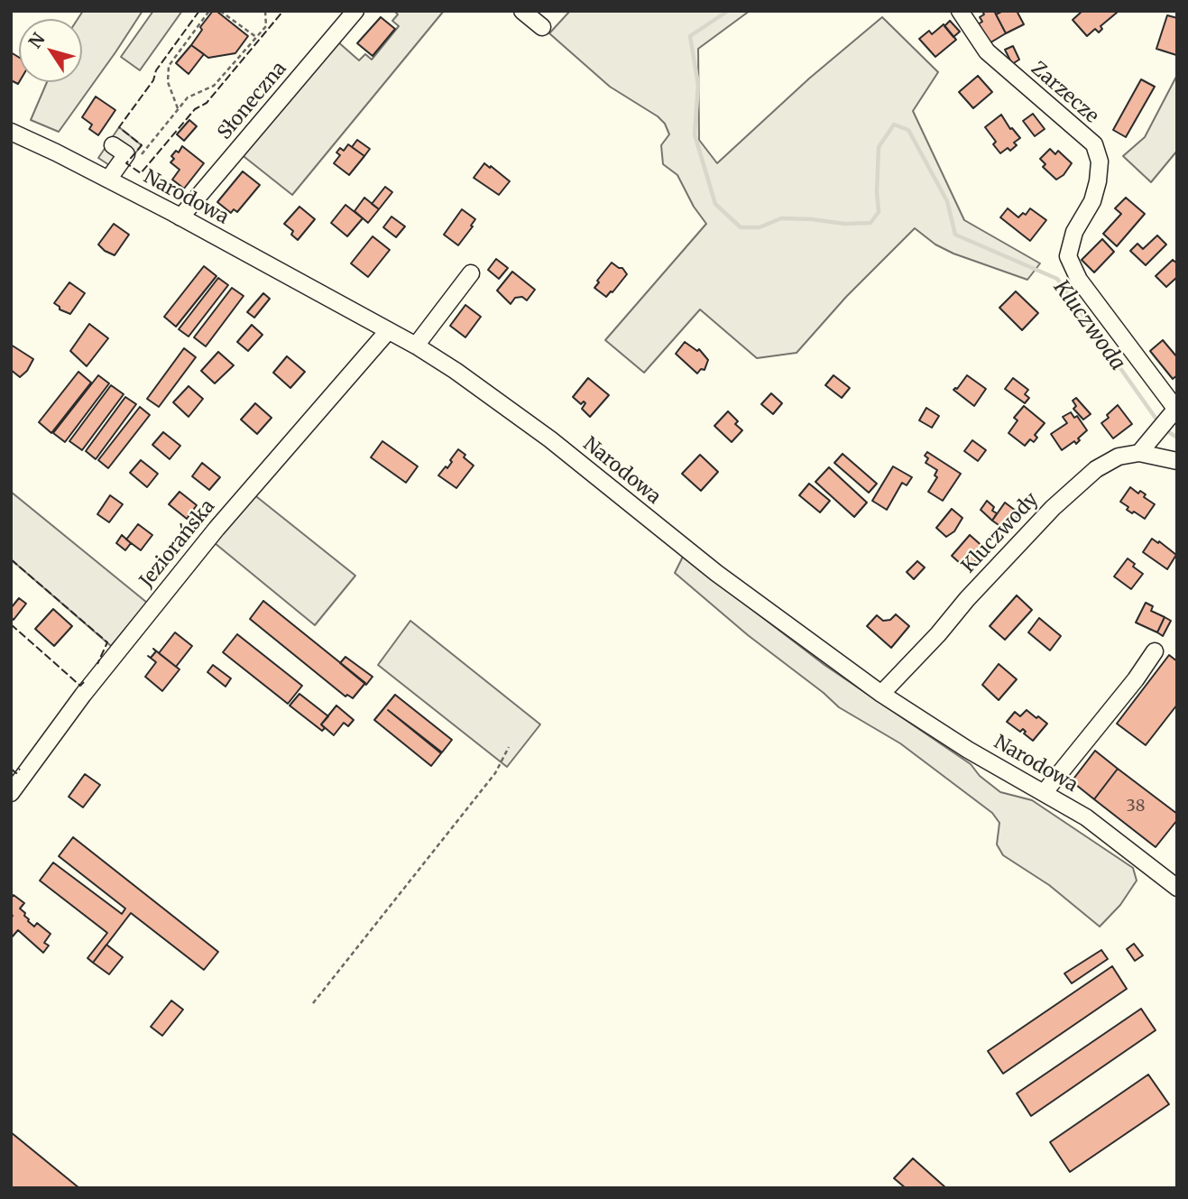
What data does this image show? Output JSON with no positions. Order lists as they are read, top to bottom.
{
  "streets": {
    "street": [
      "Zarzecze",
      "Słoneczna",
      "Narodowa",
      "Kluczwody",
      "Jeziorańska"
    ]
  },
  "crossings": [
    ["Słoneczna", "Narodowa"],
    ["Narodowa", "Kluczwody"],
    ["Narodowa", "Jeziorańska"]
  ],
  "water": ["Kluczwoda"],
  "house_numbers": ["38"],
  "north": "top left"
}
